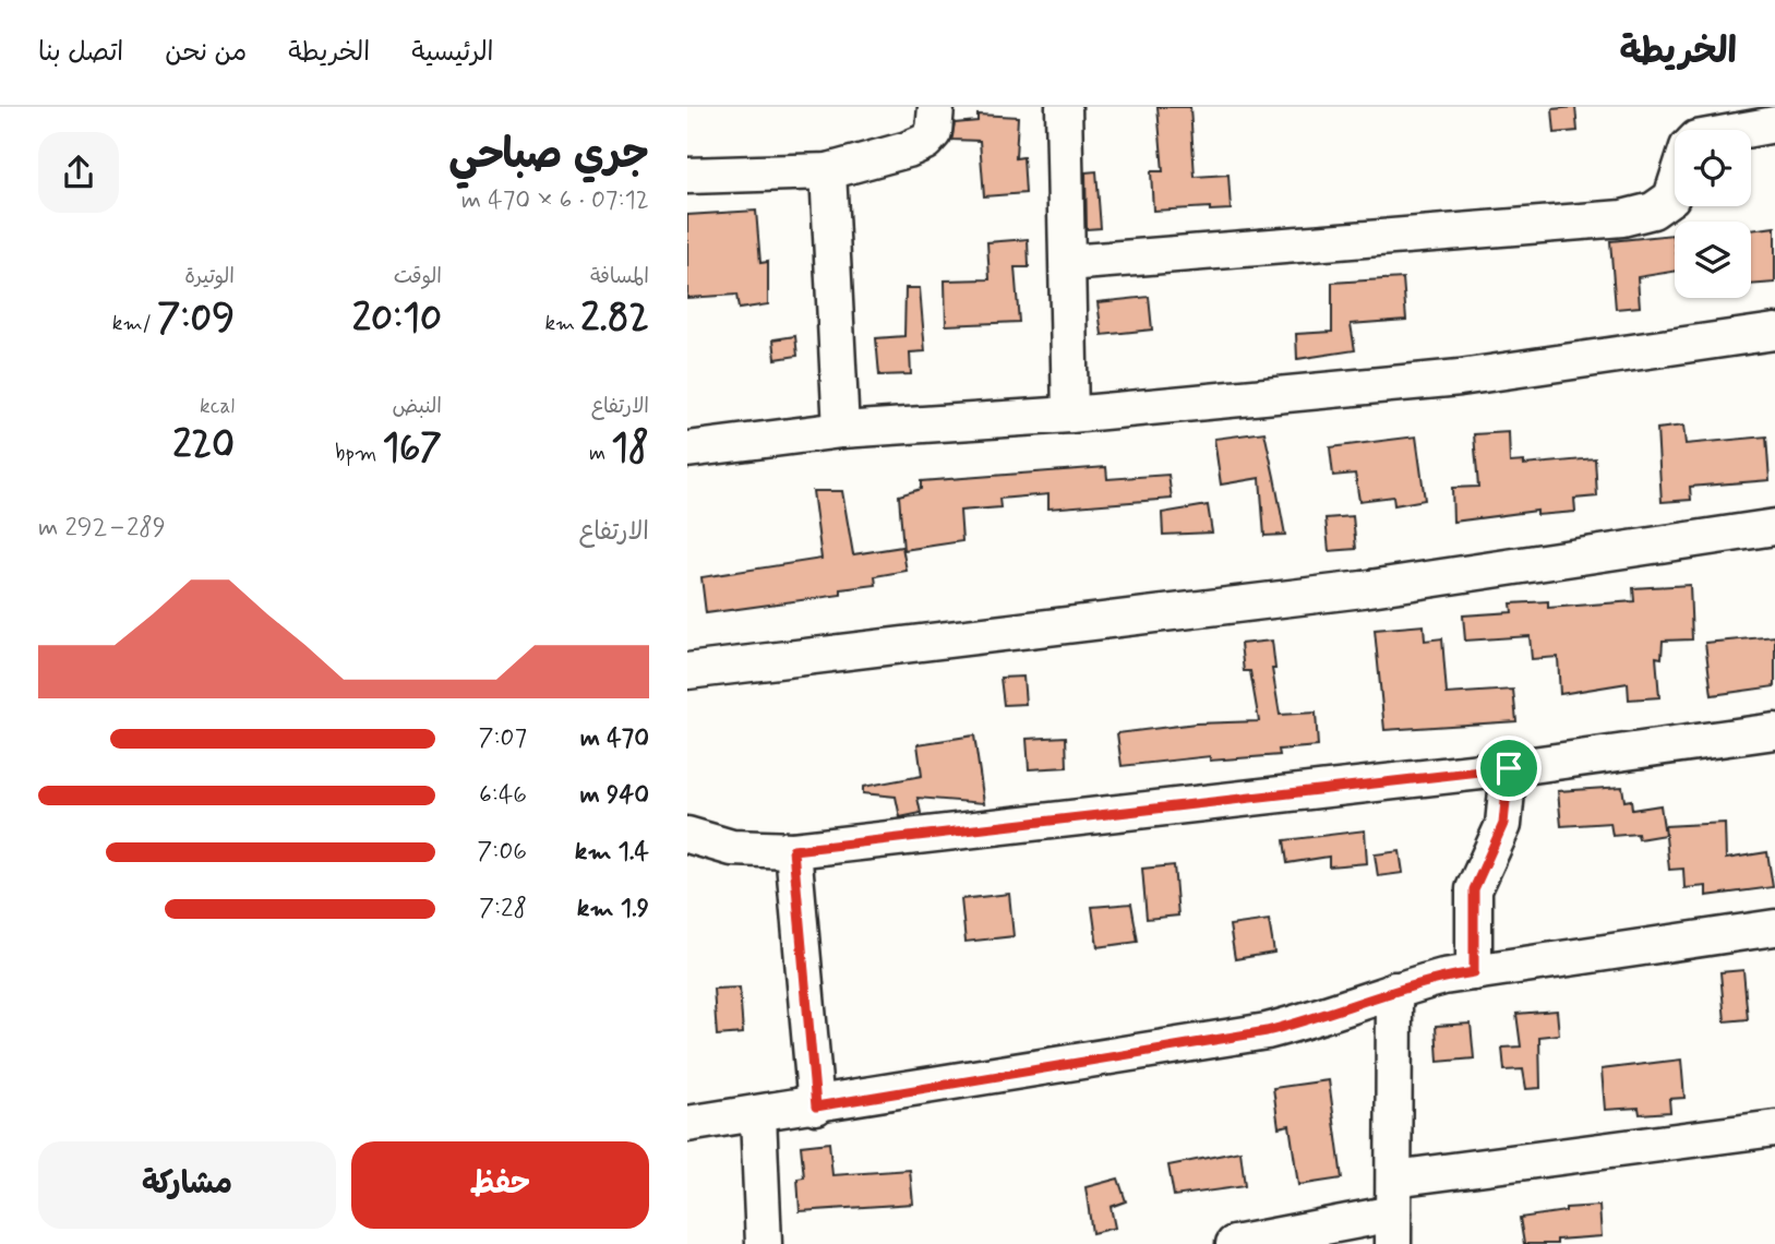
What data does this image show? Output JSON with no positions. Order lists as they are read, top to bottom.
{
  "page": {
    "header": "الخريطة",
    "nav": [
      "الرئيسية",
      "الخريطة",
      "من نحن",
      "اتصل بنا"
    ],
    "heading": ["جري صباحي", "07:12 · 6 × 470 m"],
    "stats": [
      ["المسافة", "2.82 km"],
      ["الوقت", "20:10"],
      ["الوتيرة", "7:09 /km"],
      ["الارتفاع", "18 m"],
      ["النبض", "167 bpm"],
      ["kcal", "220"]
    ],
    "chart": ["الارتفاع", "289–292 m"],
    "list": [
      {
        "name": "470 m",
        "note": "7:07"
      },
      {
        "name": "940 m",
        "note": "6:46"
      },
      {
        "name": "1.4 km",
        "note": "7:06"
      },
      {
        "name": "1.9 km",
        "note": "7:28"
      }
    ],
    "buttons": ["حفظ", "مشاركة"]
  }
}
